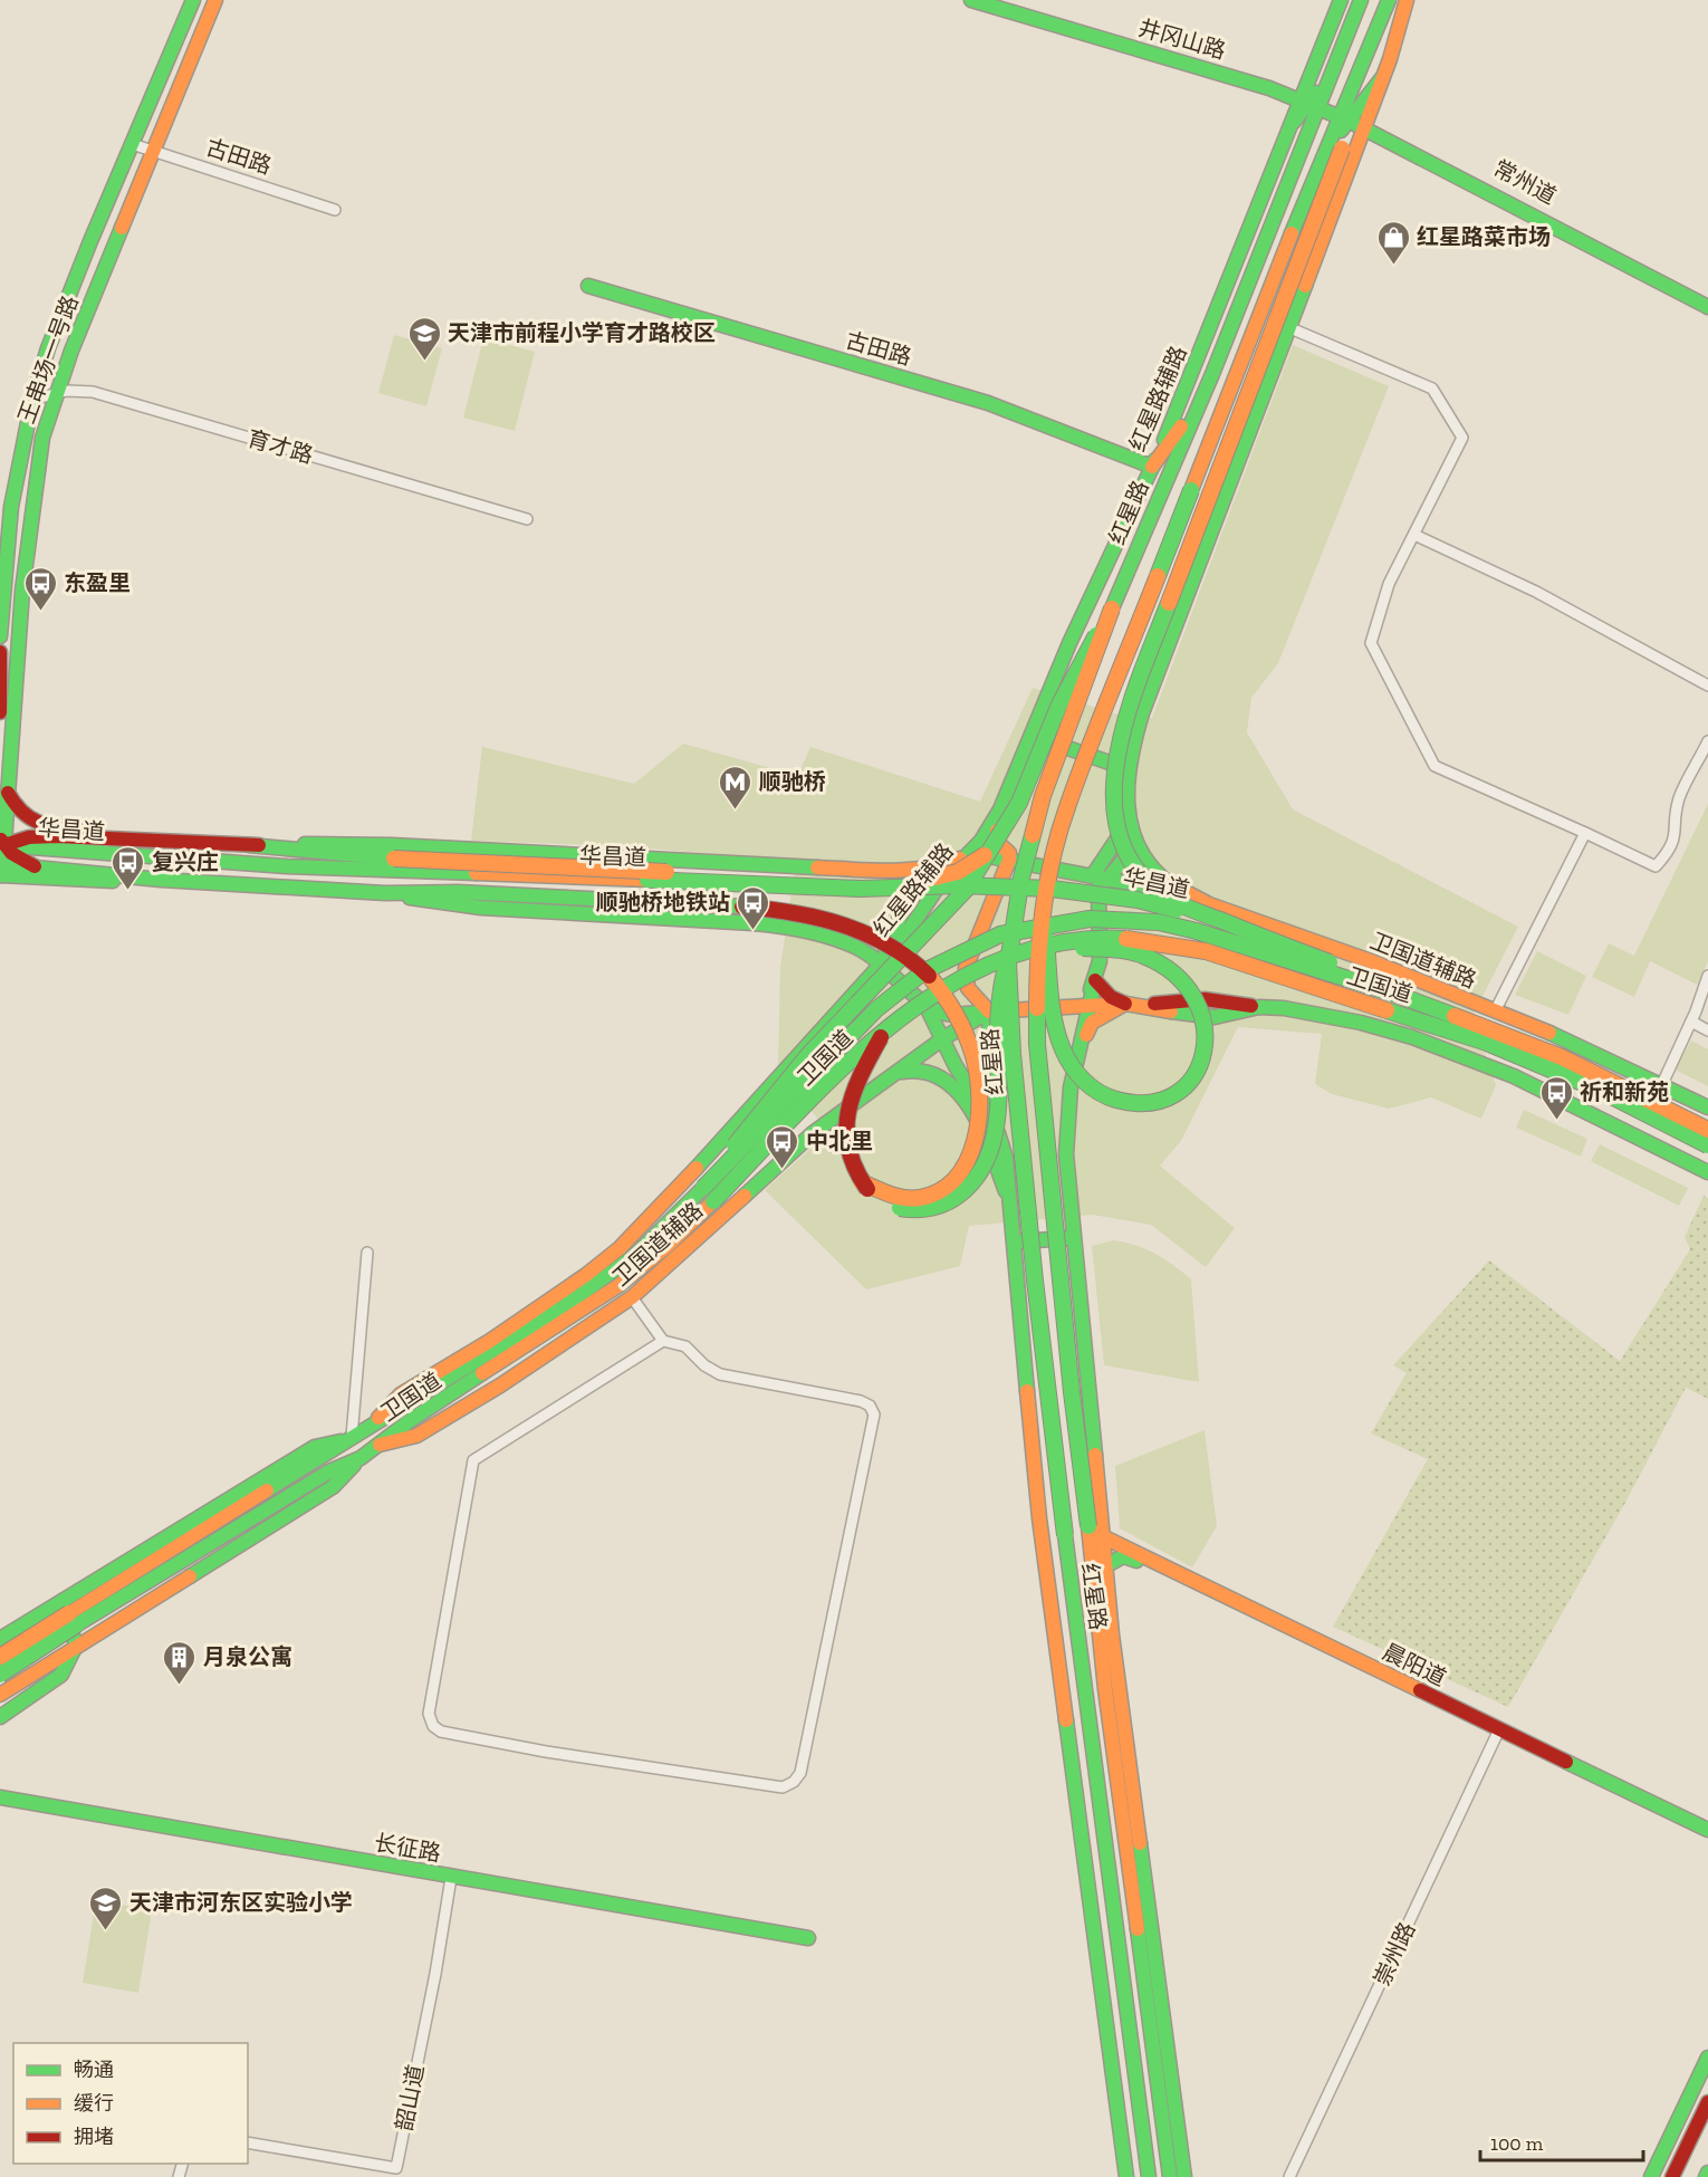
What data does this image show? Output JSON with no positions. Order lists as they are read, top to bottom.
{
  "streets": {
    "main road": [
      "井冈山路",
      "古田路",
      "常州道",
      "王串场一号路",
      "红星路辅路",
      "红星路",
      "华昌道",
      "卫国道辅路",
      "卫国道",
      "晨阳道",
      "长征路"
    ],
    "street": ["育才路", "崇州路", "韶山道"]
  },
  "crossings": [
    ["井冈山路", "常州道"],
    ["井冈山路", "红星路辅路"],
    ["井冈山路", "红星路"],
    ["古田路", "王串场一号路"],
    ["古田路", "红星路辅路"],
    ["常州道", "红星路辅路"],
    ["常州道", "红星路"],
    ["王串场一号路", "育才路"],
    ["王串场一号路", "华昌道"],
    ["红星路辅路", "红星路"],
    ["红星路辅路", "华昌道"],
    ["红星路辅路", "卫国道辅路"],
    ["红星路", "晨阳道"],
    ["华昌道", "卫国道辅路"],
    ["华昌道", "卫国道"],
    ["卫国道辅路", "卫国道"],
    ["晨阳道", "崇州路"],
    ["长征路", "韶山道"]
  ],
  "places": {
    "shop": ["红星路菜市场"],
    "school or university": ["天津市前程小学育才路校区", "天津市河东区实验小学"],
    "bus stop": [
      "东盈里",
      "复兴庄",
      "顺驰桥地铁站",
      "祈和新苑",
      "中北里"
    ],
    "metro station": ["顺驰桥"],
    "building": ["月泉公寓"]
  },
  "legend": ["畅通", "缓行", "拥堵"],
  "scale_bar": "100 m"
}
